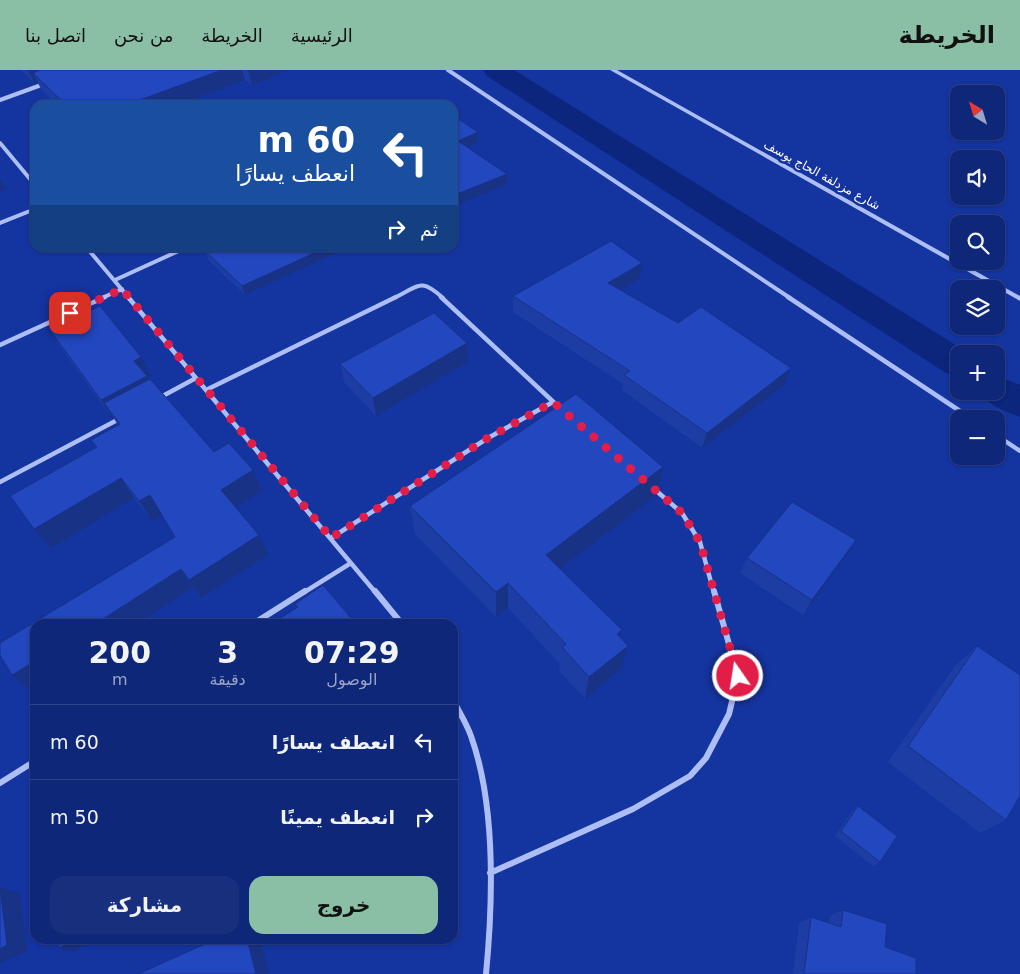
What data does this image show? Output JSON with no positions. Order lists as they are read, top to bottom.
{
  "streets": {
    "street": ["شارع مزدلفة الحاج يوسف"]
  },
  "north": "top left",
  "page": {
    "header": "الخريطة",
    "nav": [
      "الرئيسية",
      "الخريطة",
      "من نحن",
      "اتصل بنا"
    ],
    "map_buttons": ["+", "−"],
    "turn": ["60 m", "انعطف يسارًا"],
    "then": "ثم",
    "eta": [
      "07:29",
      "الوصول",
      "3",
      "دقيقة",
      "200",
      "m"
    ],
    "list": [
      {
        "name": "انعطف يسارًا",
        "value": "60 m"
      },
      {
        "name": "انعطف يمينًا",
        "value": "50 m"
      }
    ],
    "buttons": ["خروج", "مشاركة"]
  }
}
